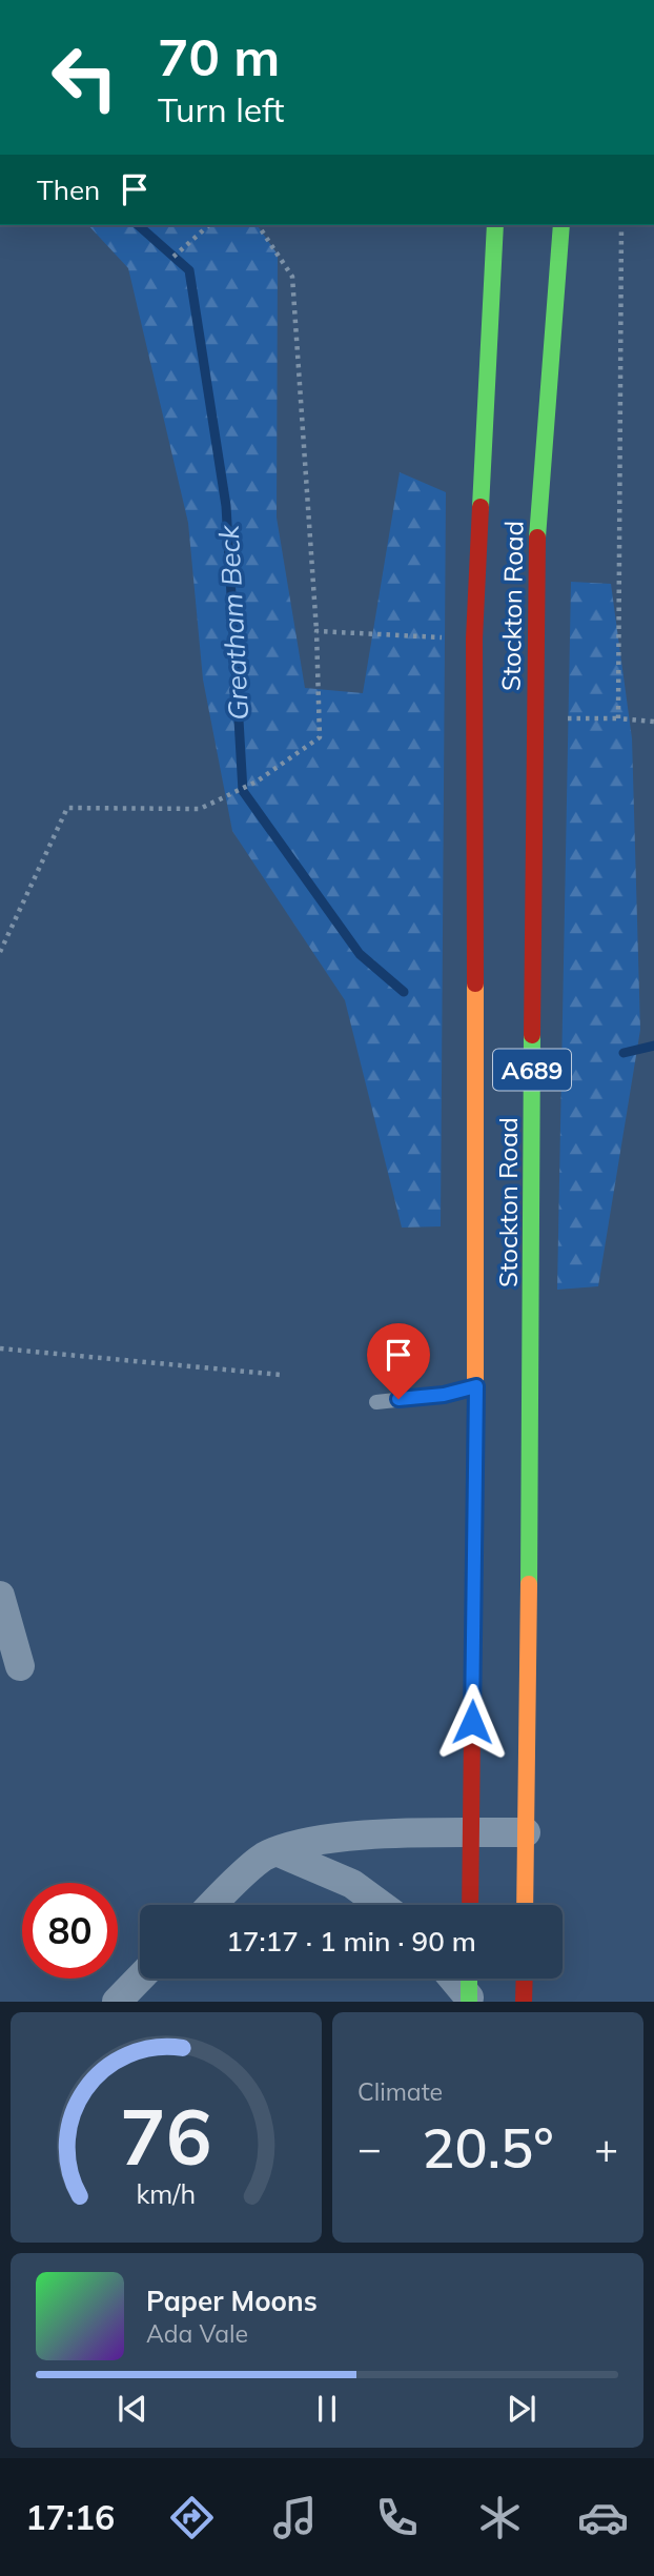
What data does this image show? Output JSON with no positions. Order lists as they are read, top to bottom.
{
  "streets": {
    "highway": ["Stockton Road", "A689"]
  },
  "water": ["Greatham Beck"],
  "page": {
    "turn": ["70 m", "Turn left"],
    "then": "Then",
    "limit": "80",
    "trip": "17:17 · 1 min · 90 m",
    "tile": "Climate",
    "heat": ["−", "20.5°", "+"],
    "song": ["Paper Moons", "Ada Vale"],
    "tabs": "17:16",
    "gauge": ["76", "km/h"]
  }
}
